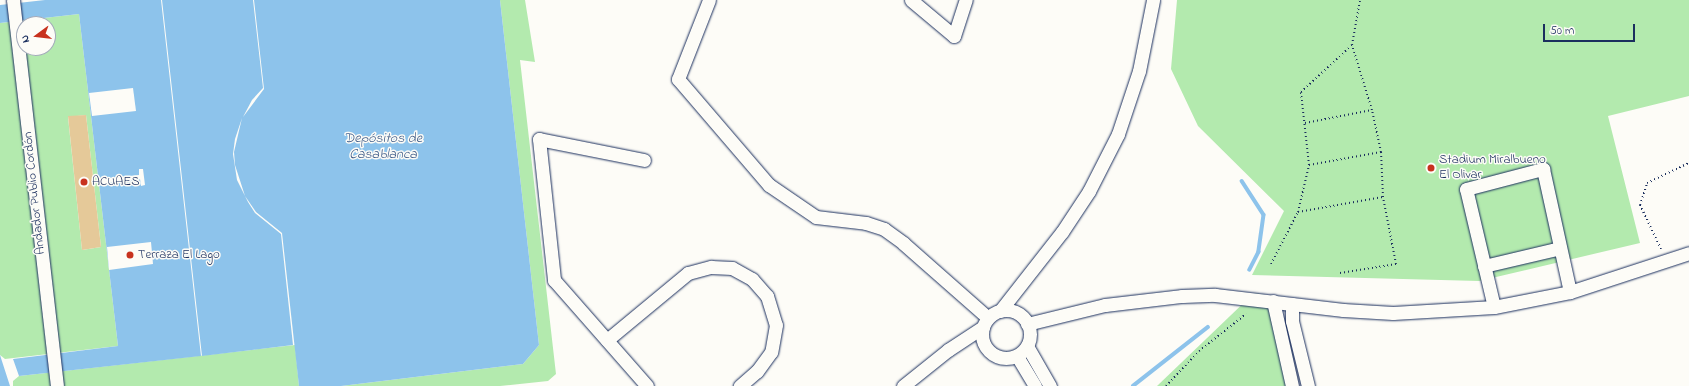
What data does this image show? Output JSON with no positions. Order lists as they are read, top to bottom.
{
  "streets": {
    "street": ["Andador Publio Cordón"]
  },
  "water": ["Depósitos de Casablanca"],
  "places": ["Stadium Miralbueno El Olivar", "ACUAES", "Terraza El Lago"],
  "scale_bar": "50 m",
  "north": "left"
}
